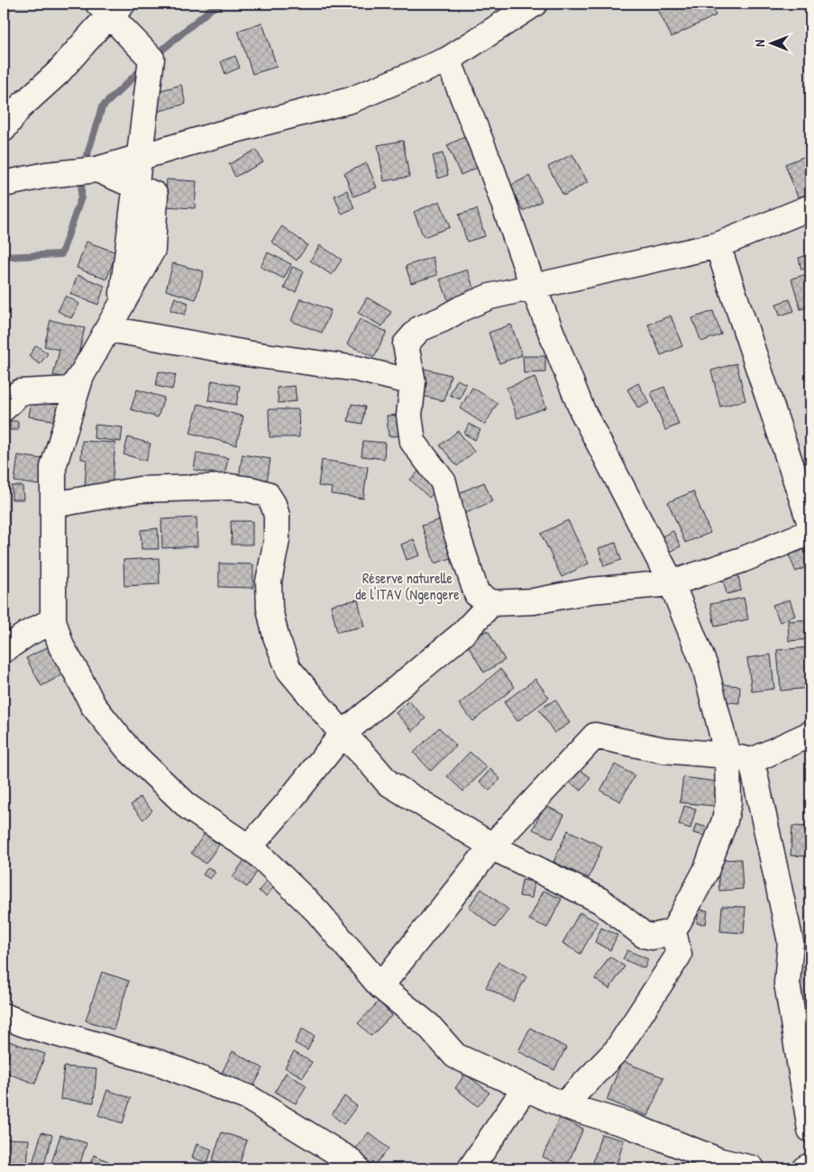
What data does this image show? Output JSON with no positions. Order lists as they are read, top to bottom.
{
  "parks": ["Réserve naturelle de l'ITAV (Ngengere"],
  "north": "left"
}
